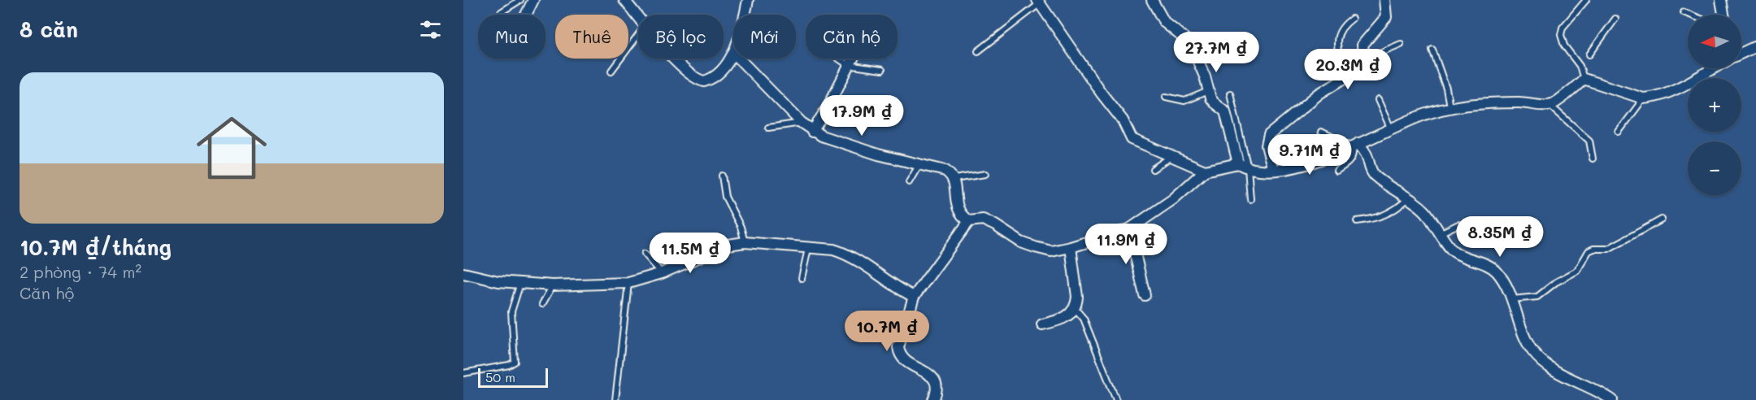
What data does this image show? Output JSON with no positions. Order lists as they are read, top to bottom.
{
  "scale_bar": "50 m",
  "north": "left",
  "page": {
    "heading": "8 căn",
    "map_buttons": ["+", "−"],
    "chip": [
      "Mua",
      "Thuê",
      "Bộ lọc",
      "Mới",
      "Căn hộ"
    ],
    "price": [
      "27.7M ₫",
      "20.3M ₫",
      "17.9M ₫",
      "9.71M ₫",
      "8.35M ₫",
      "11.9M ₫",
      "11.5M ₫",
      "10.7M ₫"
    ],
    "list": [
      {
        "name": "10.7M ₫/tháng",
        "note": "2 phòng · 74 m² · Căn hộ"
      }
    ],
    "scale": "50 m"
  }
}
